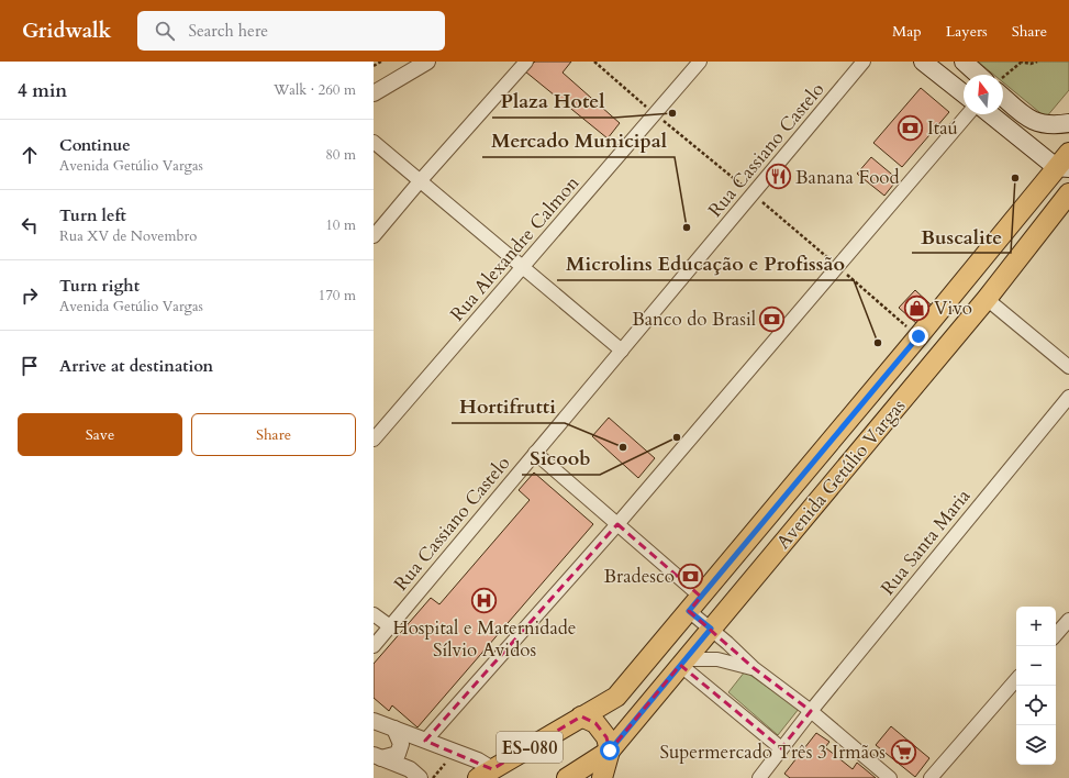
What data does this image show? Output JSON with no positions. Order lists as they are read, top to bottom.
{
  "streets": {
    "main road": ["Avenida Getúlio Vargas", "ES-080"],
    "street": ["Rua Cassiano Castelo", "Rua Alexandre Calmon", "Rua Santa Maria"]
  },
  "places": {
    "other": [
      "Plaza Hotel",
      "Buscalite",
      "Mercado Municipal",
      "Microlins Educação e Profissão",
      "Sicoob",
      "Hortifrutti"
    ],
    "bank": ["Itaú", "Banco do Brasil", "Bradesco"],
    "restaurant": ["Banana Food"],
    "shop": ["Vivo"],
    "hospital": ["Hospital e Maternidade Sílvio Avidos"],
    "supermarket": ["Supermercado Três 3 Irmãos"]
  },
  "north": "top",
  "page": {
    "header": "Gridwalk",
    "search": "Search here",
    "nav": ["Map", "Layers", "Share"],
    "heading": ["4 min", "Walk · 260 m"],
    "list": [
      ["Continue", "Avenida Getúlio Vargas", "80 m"],
      ["Turn left", "Rua XV de Novembro", "10 m"],
      ["Turn right", "Avenida Getúlio Vargas", "170 m"],
      "Arrive at destination"
    ],
    "buttons": ["Save", "Share"],
    "map_buttons": ["+", "−"]
  }
}
